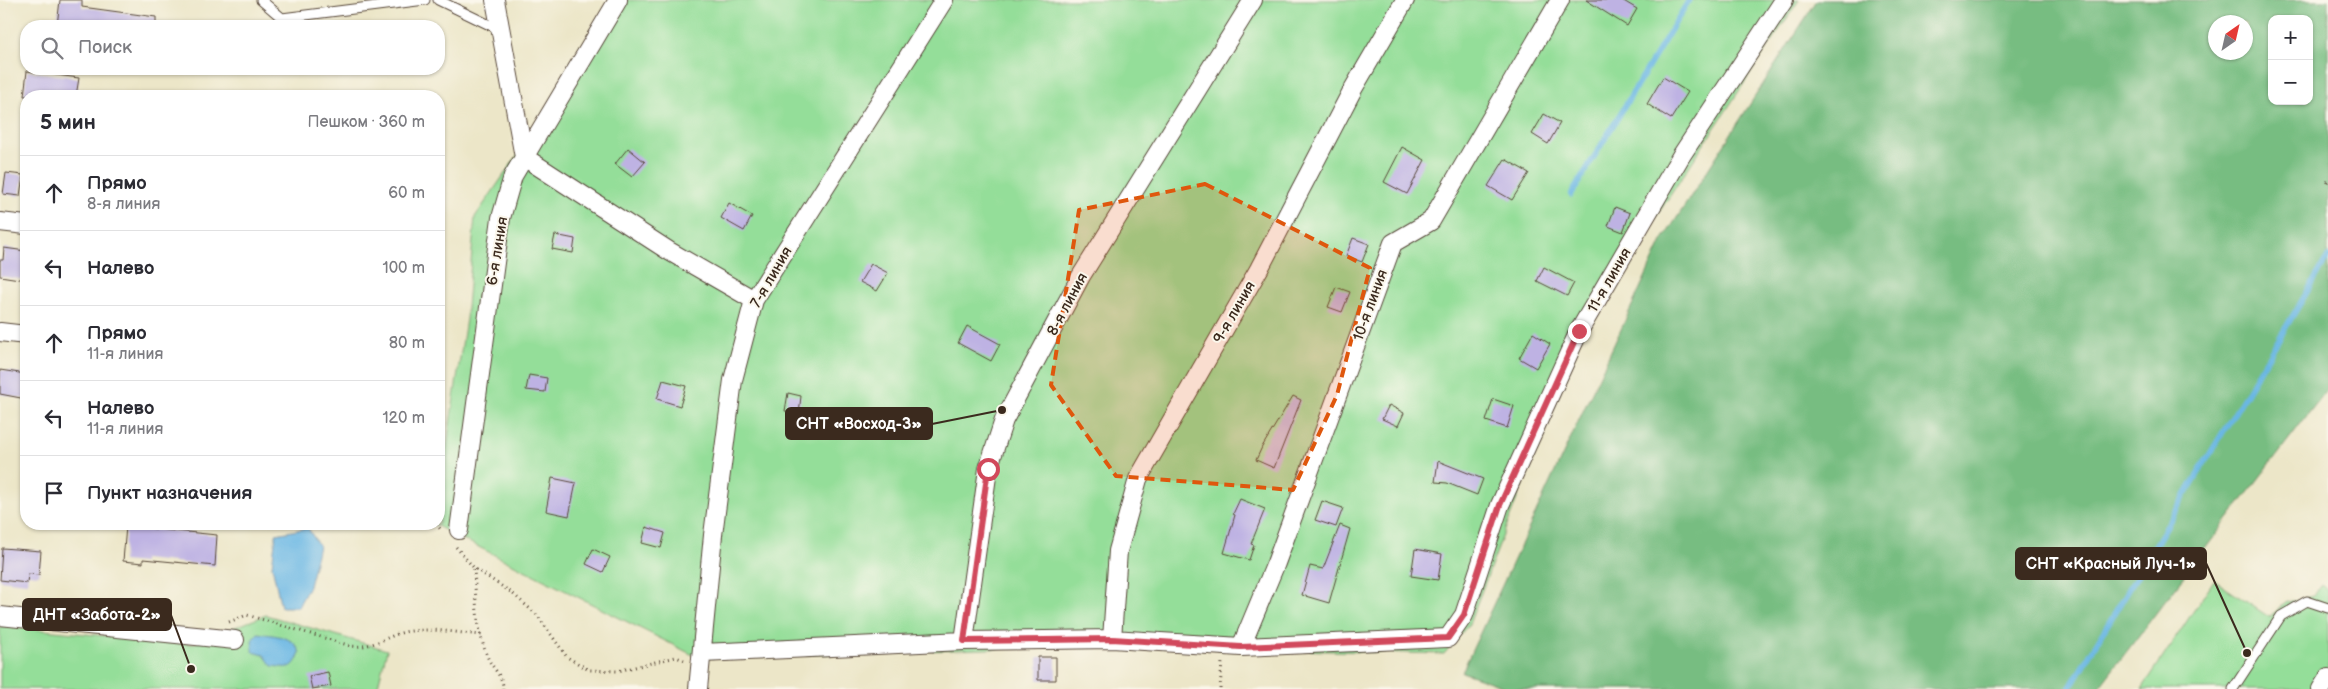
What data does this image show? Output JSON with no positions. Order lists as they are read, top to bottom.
{
  "streets": {
    "street": [
      "6-я линия",
      "7-я линия",
      "11-я линия",
      "8-я линия",
      "10-я линия",
      "9-я линия"
    ]
  },
  "crossings": [
    ["11-я линия", "10-я линия"]
  ],
  "places": ["СНТ «Восход-3»", "СНТ «Красный Луч-1»", "ДНТ «Забота-2»"],
  "north": "top right",
  "page": {
    "map_buttons": ["+", "−"],
    "search": "Поиск",
    "heading": ["5 мин", "Пешком · 360 m"],
    "list": [
      ["Прямо", "8-я линия", "60 m"],
      ["Налево", "100 m"],
      ["Прямо", "11-я линия", "80 m"],
      ["Налево", "11-я линия", "120 m"],
      "Пункт назначения"
    ]
  }
}
